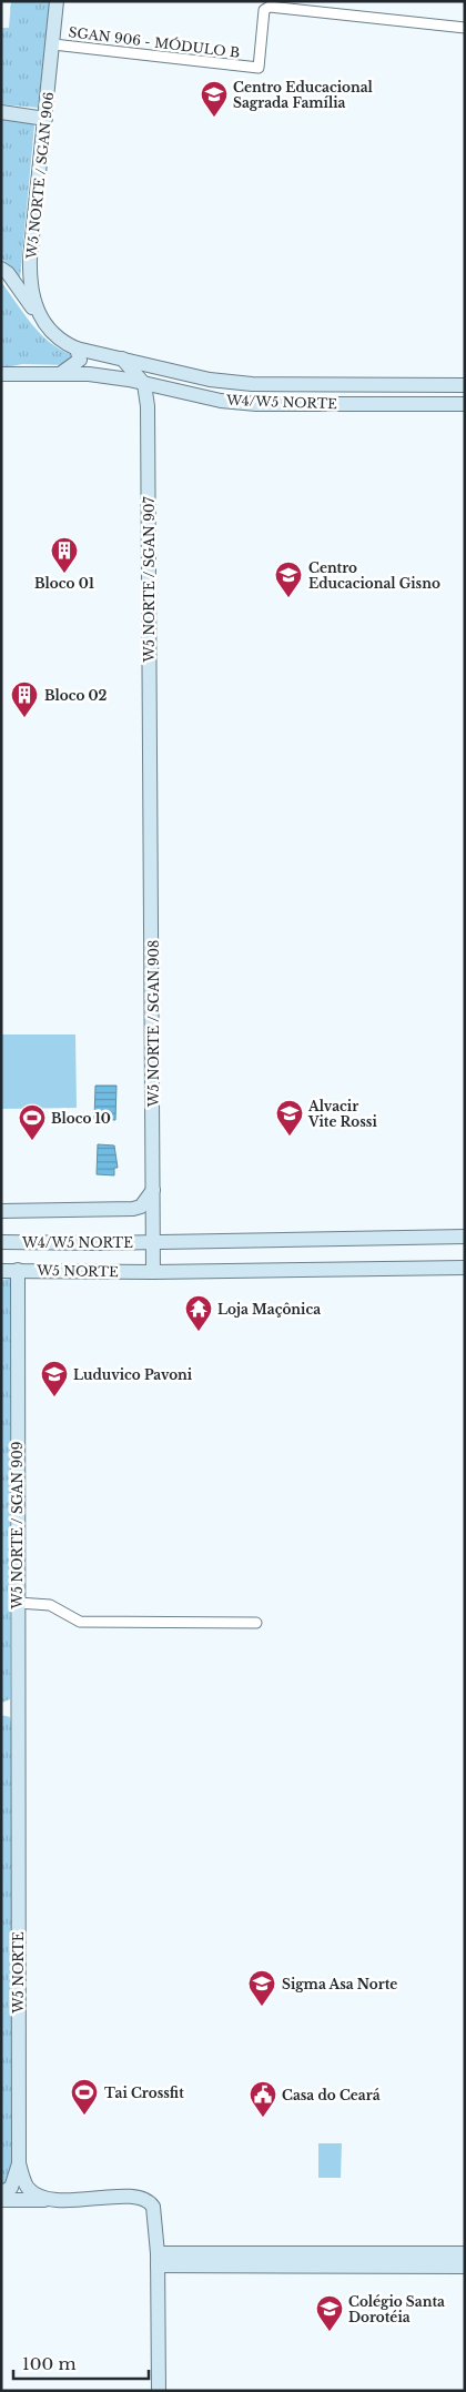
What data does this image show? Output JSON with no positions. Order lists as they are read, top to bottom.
{
  "streets": {
    "main road": [
      "W5 NORTE / SGAN 906",
      "W4/W5 NORTE",
      "W5 NORTE / SGAN 907",
      "W5 NORTE / SGAN 908",
      "W5 NORTE",
      "W5 NORTE / SGAN 909"
    ],
    "street": ["SGAN 906 - MÓDULO B"]
  },
  "crossings": [
    ["SGAN 906 - MÓDULO B", "W5 NORTE / SGAN 906"],
    ["W5 NORTE / SGAN 906", "W4/W5 NORTE"],
    ["W4/W5 NORTE", "W5 NORTE / SGAN 907"],
    ["W4/W5 NORTE", "W5 NORTE / SGAN 908"],
    ["W5 NORTE / SGAN 907", "W5 NORTE / SGAN 908"],
    ["W5 NORTE / SGAN 908", "W5 NORTE"],
    ["W5 NORTE", "W5 NORTE / SGAN 909"]
  ],
  "places": {
    "school or university": [
      "Centro Educacional Sagrada Família",
      "Centro Educacional Gisno",
      "Alvacir Vite Rossi",
      "Luduvico Pavoni",
      "Sigma Asa Norte",
      "Colégio Santa Dorotéia"
    ],
    "building": ["Bloco 01", "Bloco 02"],
    "sports": ["Bloco 10", "Tai Crossfit"],
    "temple": ["Loja Maçônica"],
    "public building": ["Casa do Ceará"]
  },
  "scale_bar": "100 m"
}
